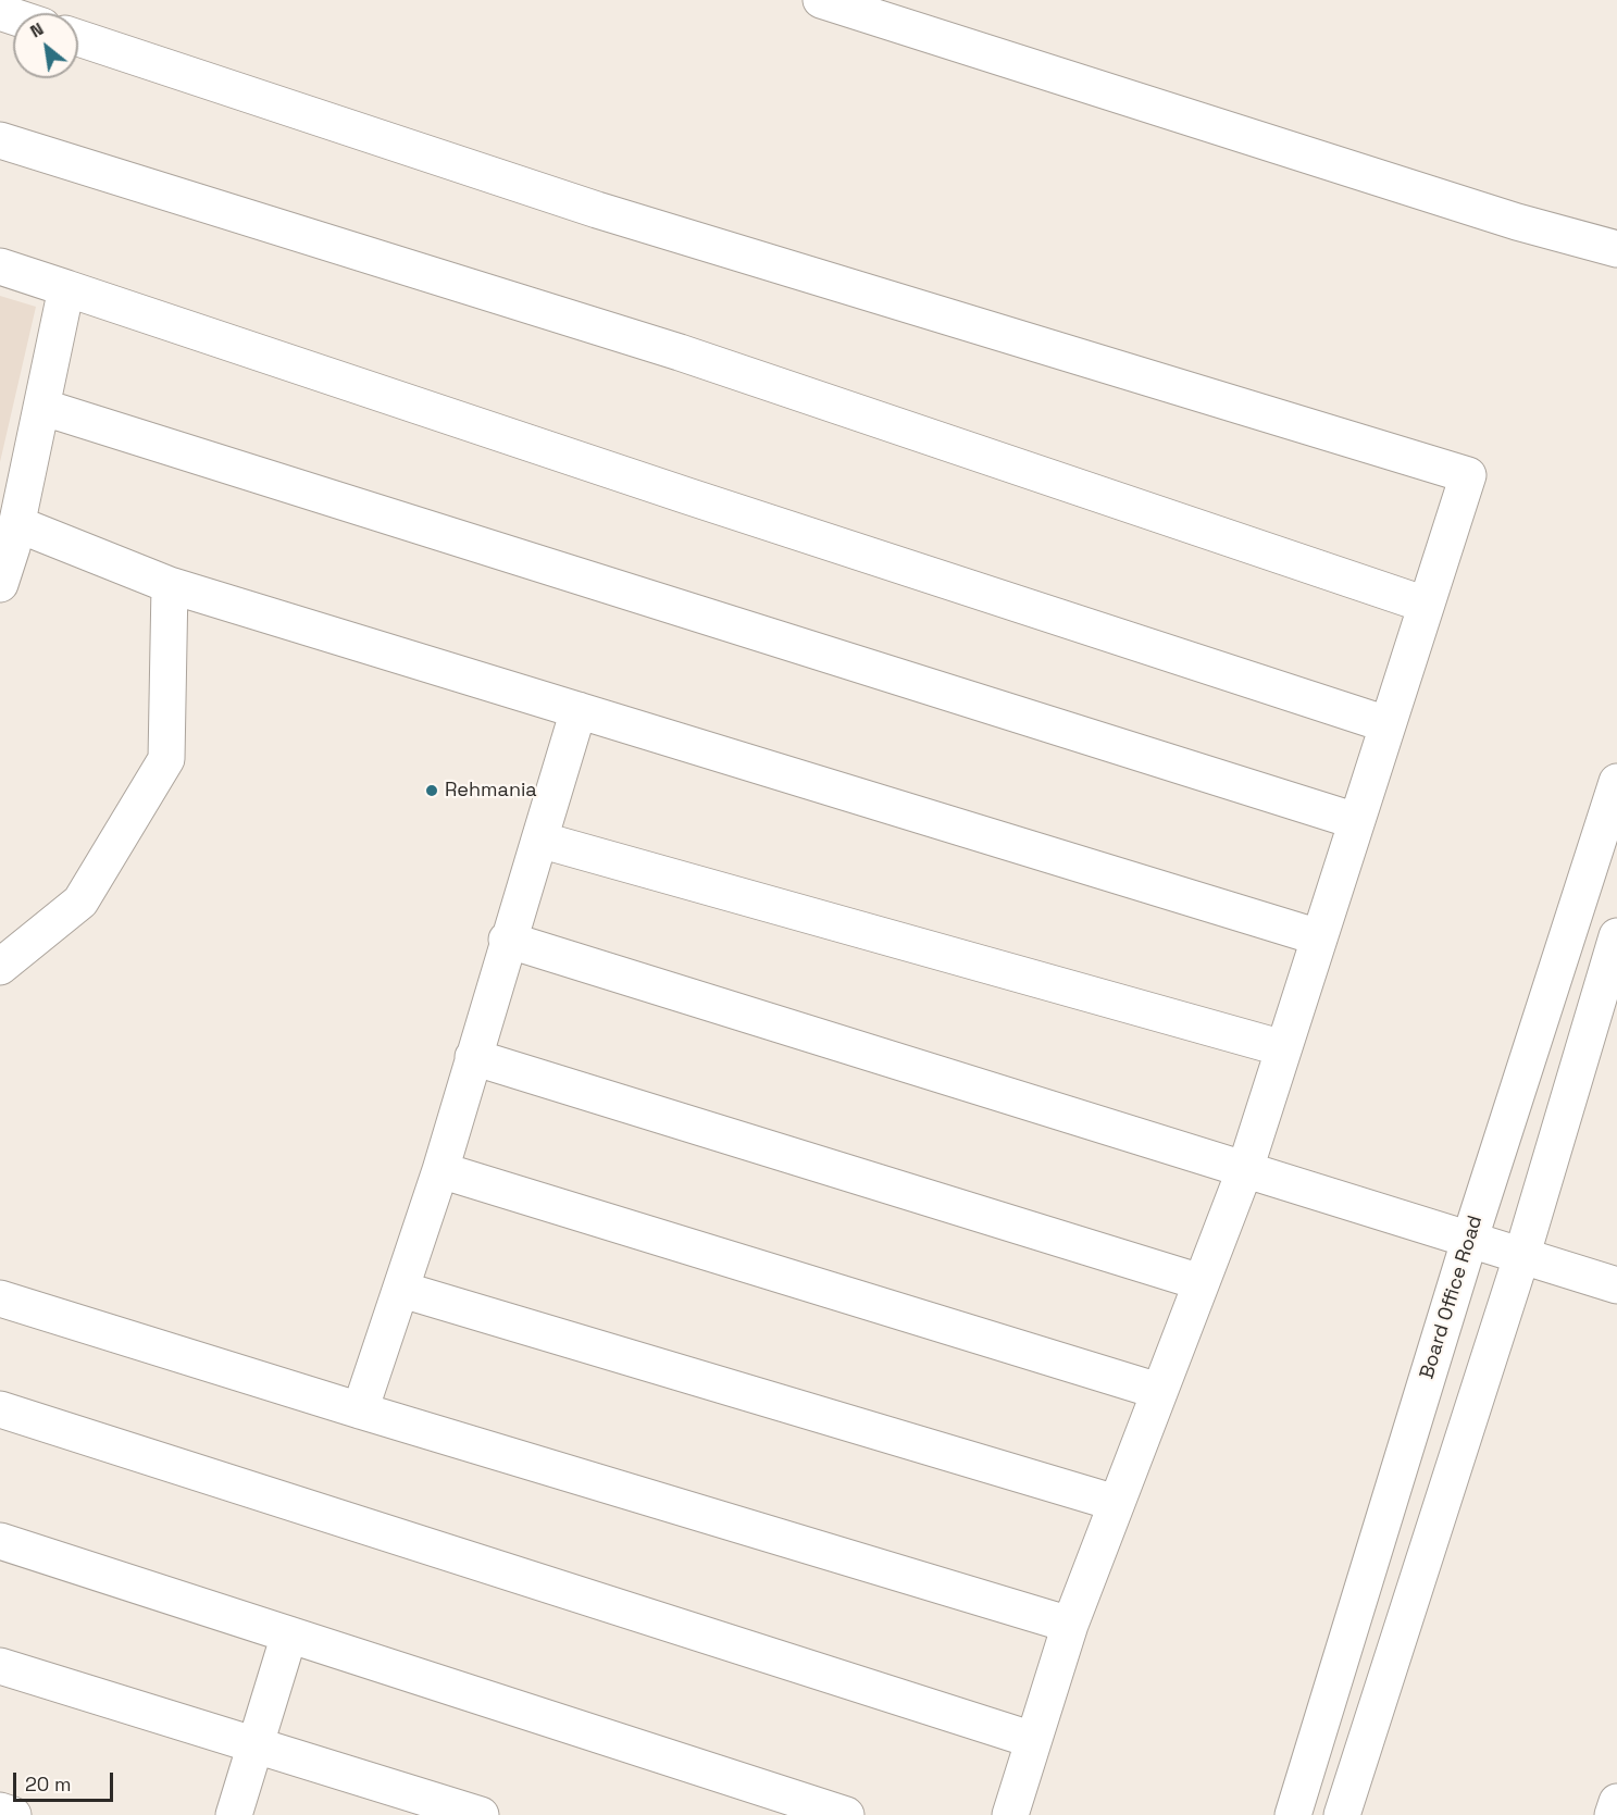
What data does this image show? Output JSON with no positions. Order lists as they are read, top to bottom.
{
  "streets": {
    "street": ["Board Office Road"]
  },
  "places": ["Rehmania"],
  "scale_bar": "20 m",
  "north": "top left"
}
